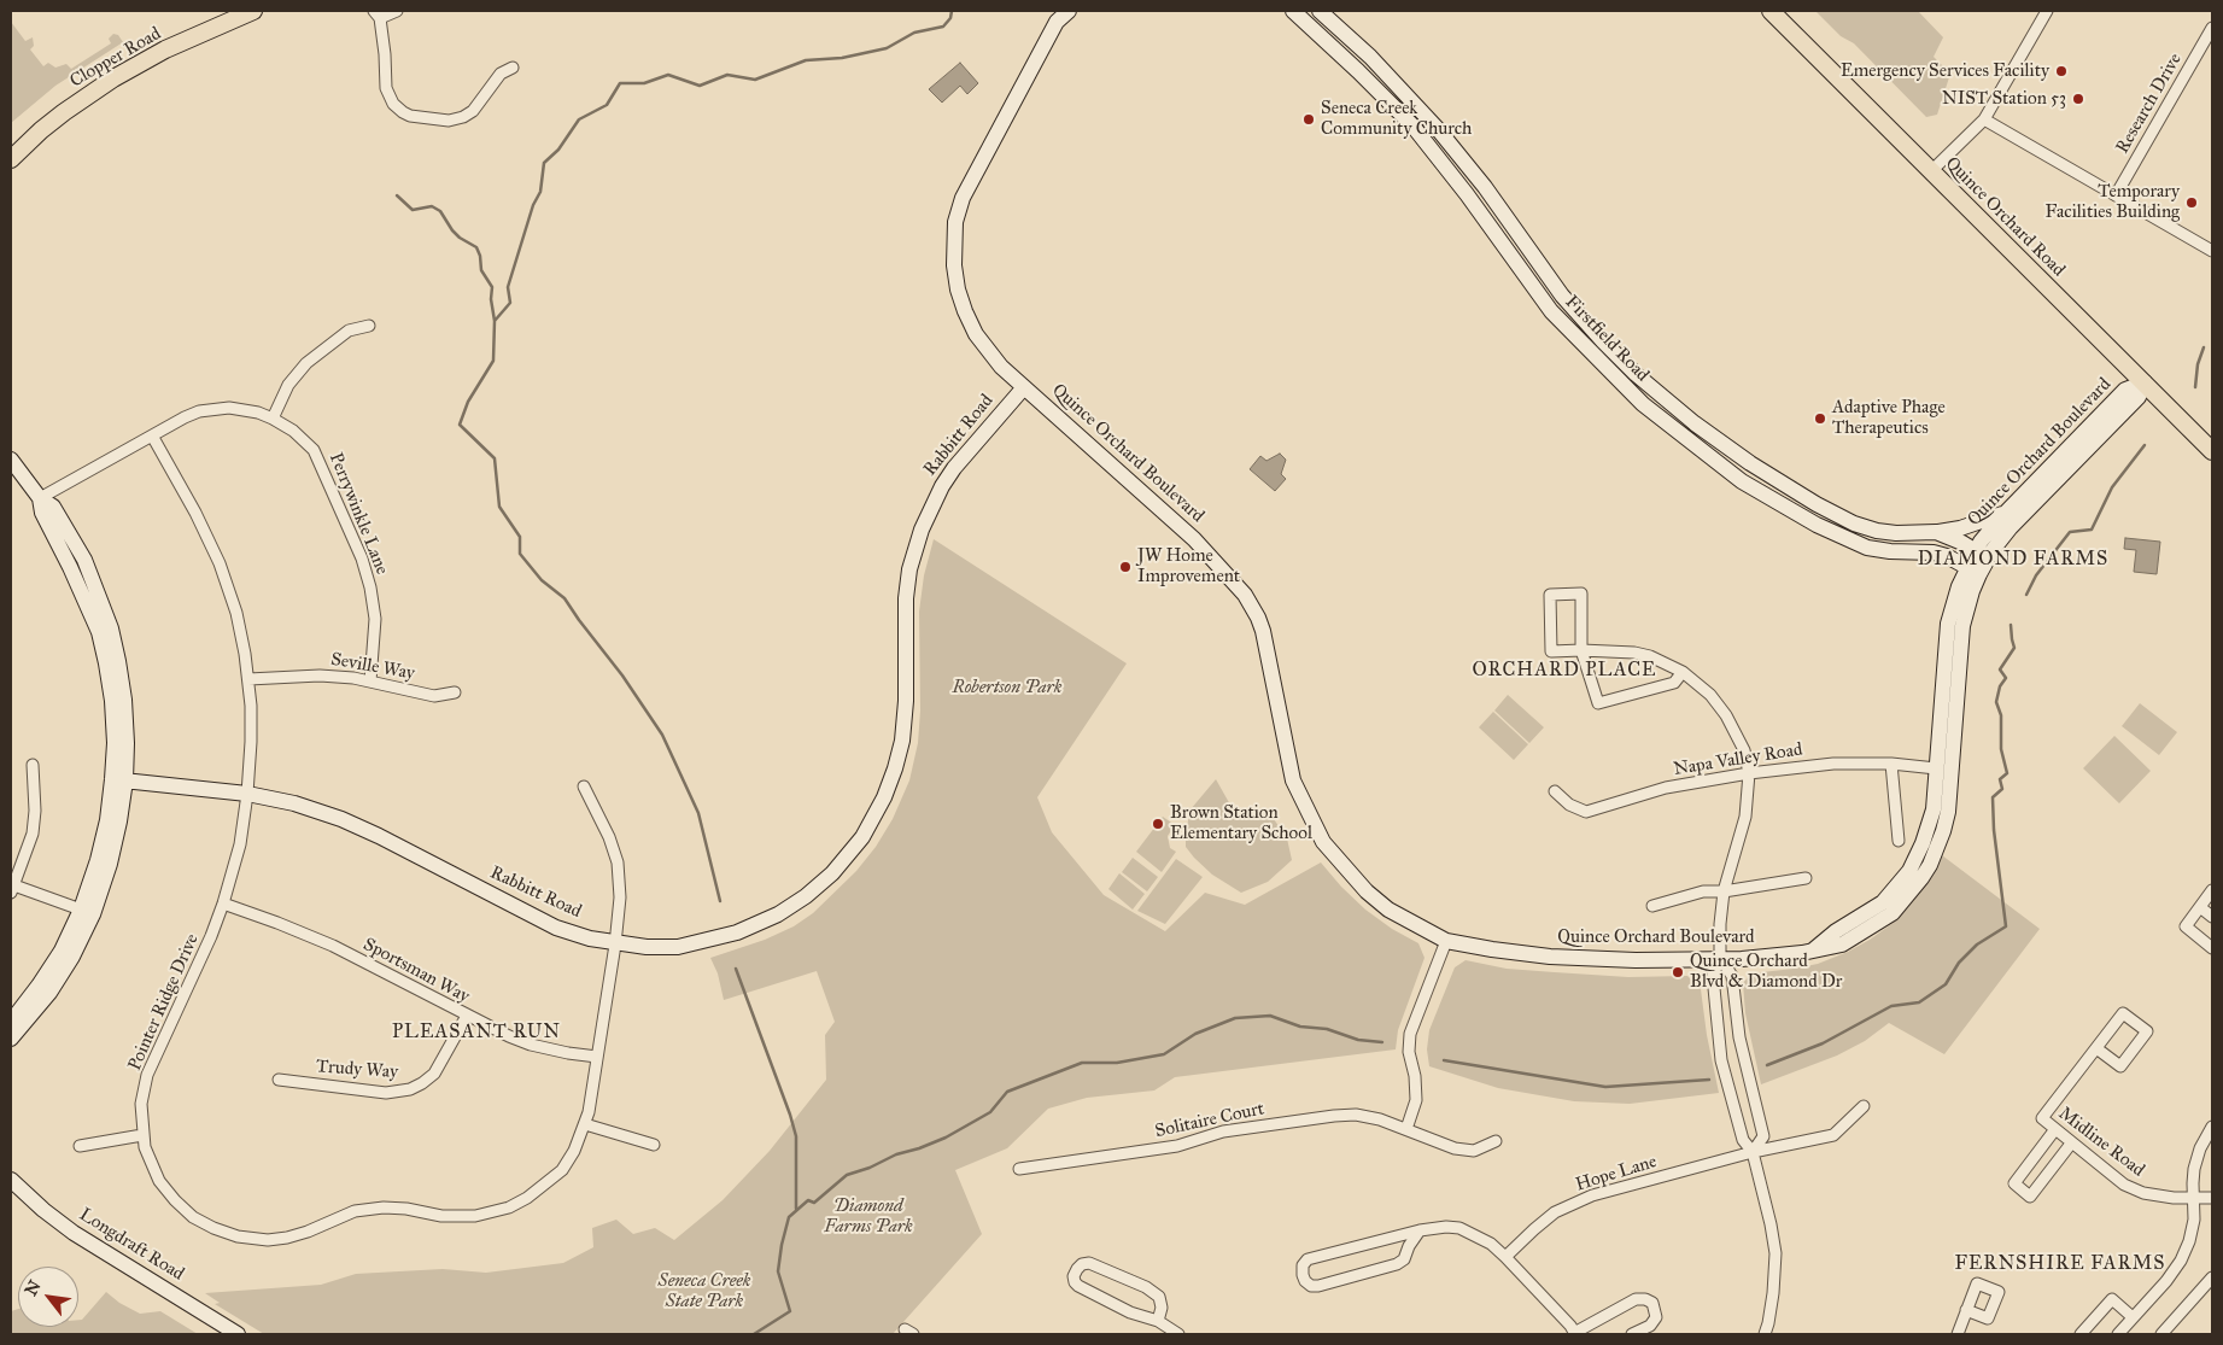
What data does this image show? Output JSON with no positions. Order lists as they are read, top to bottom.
{
  "streets": {
    "main road": ["Clopper Road", "Quince Orchard Road"],
    "street": [
      "Research Drive",
      "Firstfield Road",
      "Rabbitt Road",
      "Quince Orchard Boulevard",
      "Perrywinkle Lane",
      "Seville Way",
      "Napa Valley Road",
      "Sportsman Way",
      "Pointer Ridge Drive",
      "Trudy Way",
      "Solitaire Court",
      "Midline Road",
      "Hope Lane",
      "Longdraft Road"
    ]
  },
  "crossings": [
    ["Quince Orchard Road", "Quince Orchard Boulevard"],
    ["Firstfield Road", "Quince Orchard Boulevard"],
    ["Rabbitt Road", "Quince Orchard Boulevard"],
    ["Rabbitt Road", "Pointer Ridge Drive"],
    ["Quince Orchard Boulevard", "Napa Valley Road"],
    ["Perrywinkle Lane", "Seville Way"],
    ["Perrywinkle Lane", "Pointer Ridge Drive"],
    ["Seville Way", "Pointer Ridge Drive"],
    ["Sportsman Way", "Pointer Ridge Drive"],
    ["Sportsman Way", "Trudy Way"]
  ],
  "districts": [
    "DIAMOND FARMS",
    "ORCHARD PLACE",
    "PLEASANT RUN",
    "FERNSHIRE FARMS"
  ],
  "parks": ["Robertson Park", "Diamond Farms Park", "Seneca Creek State Park"],
  "places": [
    "Emergency Services Facility",
    "NIST Station 53",
    "Seneca Creek Community Church",
    "Temporary Facilities Building",
    "Adaptive Phage Therapeutics",
    "JW Home Improvement",
    "Brown Station Elementary School",
    "Quince Orchard Blvd & Diamond Dr"
  ],
  "north": "top left"
}
